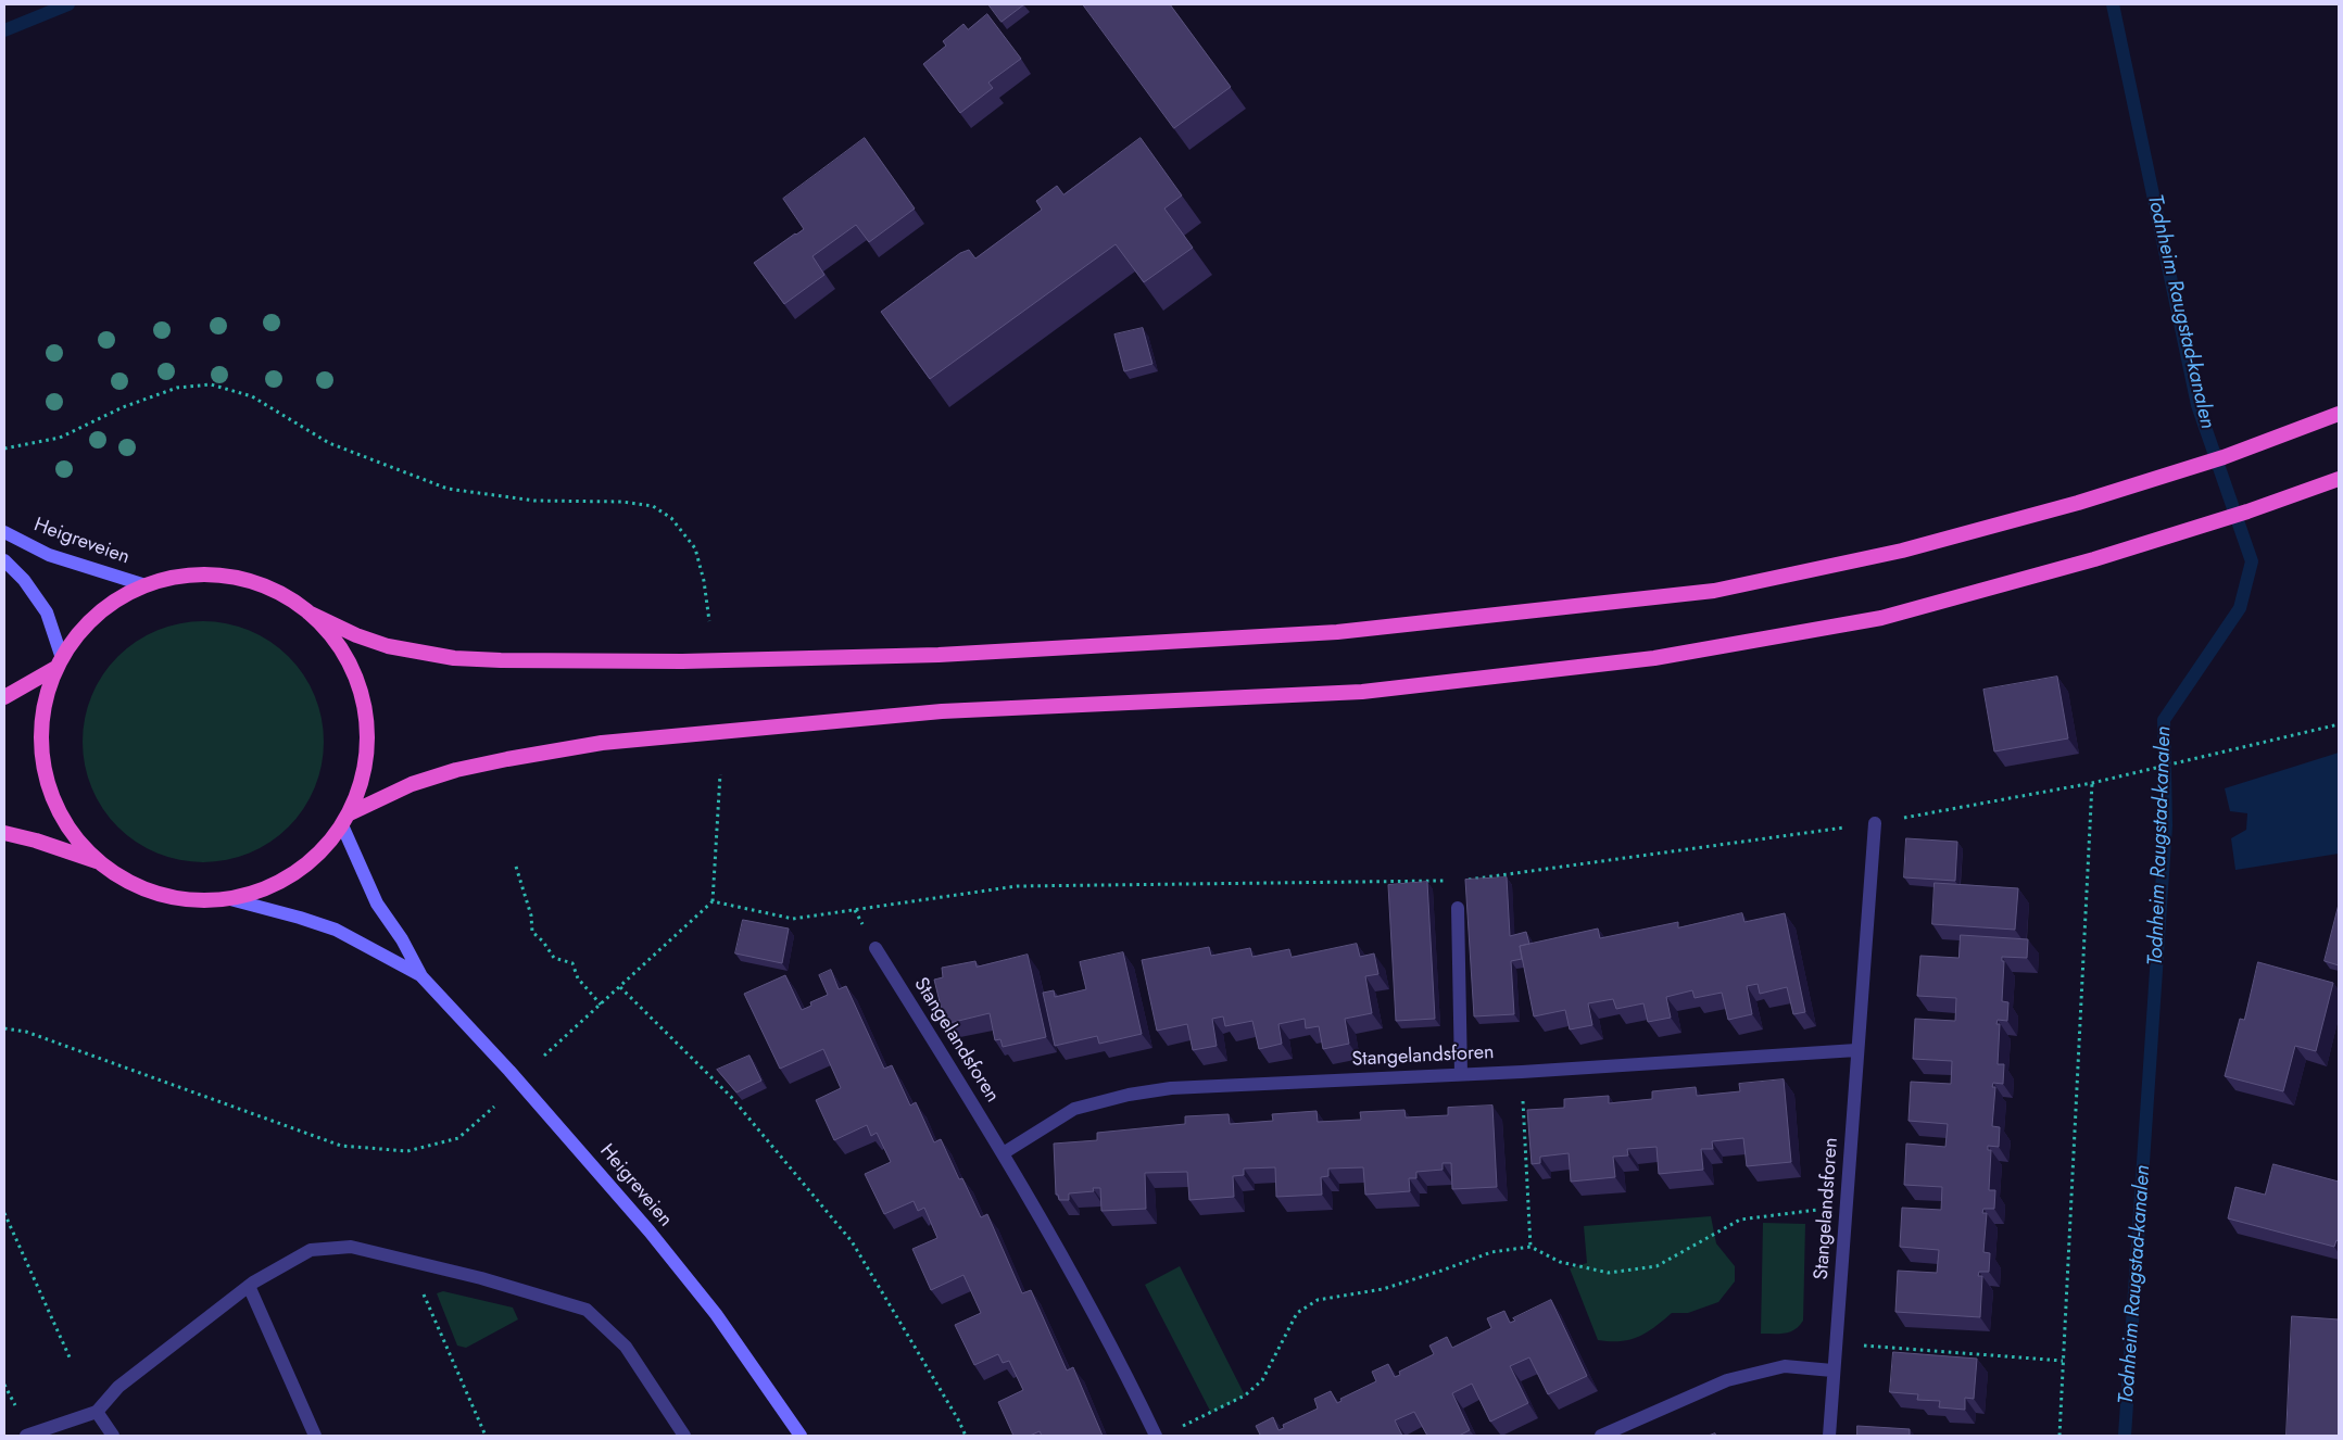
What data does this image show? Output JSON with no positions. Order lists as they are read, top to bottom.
{
  "streets": {
    "main road": ["Heigreveien"],
    "street": ["Stangelandsforen"]
  },
  "water": ["Todnheim Raugstad-kanalen"]
}
